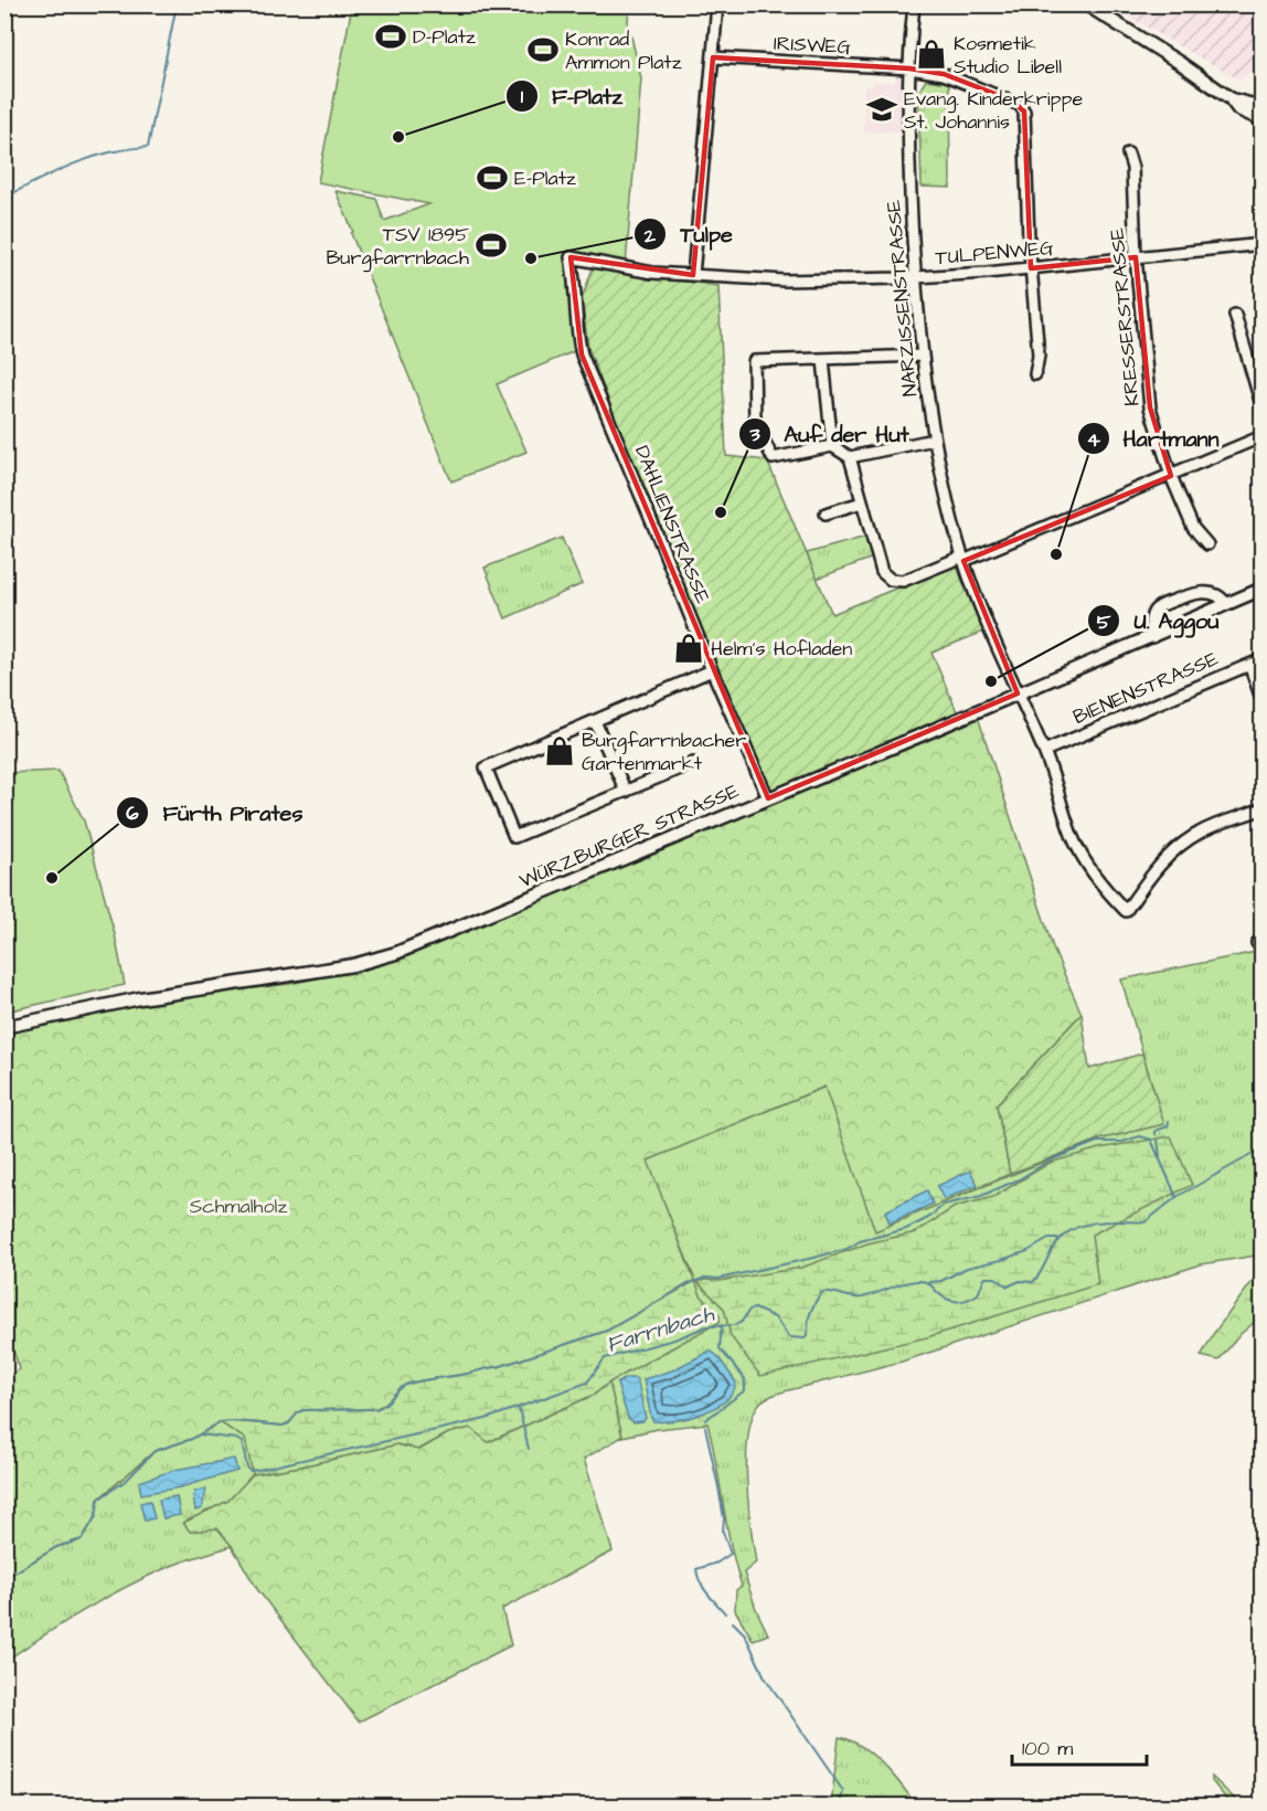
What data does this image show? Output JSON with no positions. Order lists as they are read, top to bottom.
{
  "streets": {
    "street": [
      "IRISWEG",
      "TULPENWEG",
      "NARZISSENSTRASSE",
      "KRESSERSTRASSE",
      "DAHLIENSTRASSE",
      "BIENENSTRASSE",
      "WÜRZBURGER STRASSE"
    ]
  },
  "crossings": [
    ["IRISWEG", "TULPENWEG"],
    ["IRISWEG", "NARZISSENSTRASSE"],
    ["TULPENWEG", "NARZISSENSTRASSE"],
    ["TULPENWEG", "KRESSERSTRASSE"],
    ["TULPENWEG", "DAHLIENSTRASSE"],
    ["NARZISSENSTRASSE", "BIENENSTRASSE"],
    ["NARZISSENSTRASSE", "WÜRZBURGER STRASSE"],
    ["DAHLIENSTRASSE", "WÜRZBURGER STRASSE"]
  ],
  "water": ["Farrnbach"],
  "parks": ["Schmalholz"],
  "places": {
    "sports": [
      "D-Platz",
      "Konrad Ammon Platz",
      "E-Platz",
      "TSV 1895 Burgfarrnbach"
    ],
    "shop": ["Kosmetik Studio Libell", "Helm's Hofladen", "Burgfarrnbacher Gartenmarkt"],
    "school or university": ["Evang. Kinderkrippe St. Johannis"],
    "other": [
      "F-Platz",
      "Tulpe",
      "Auf der Hut",
      "Hartmann",
      "U. Aggou",
      "Fürth Pirates"
    ]
  },
  "scale_bar": "100 m"
}
